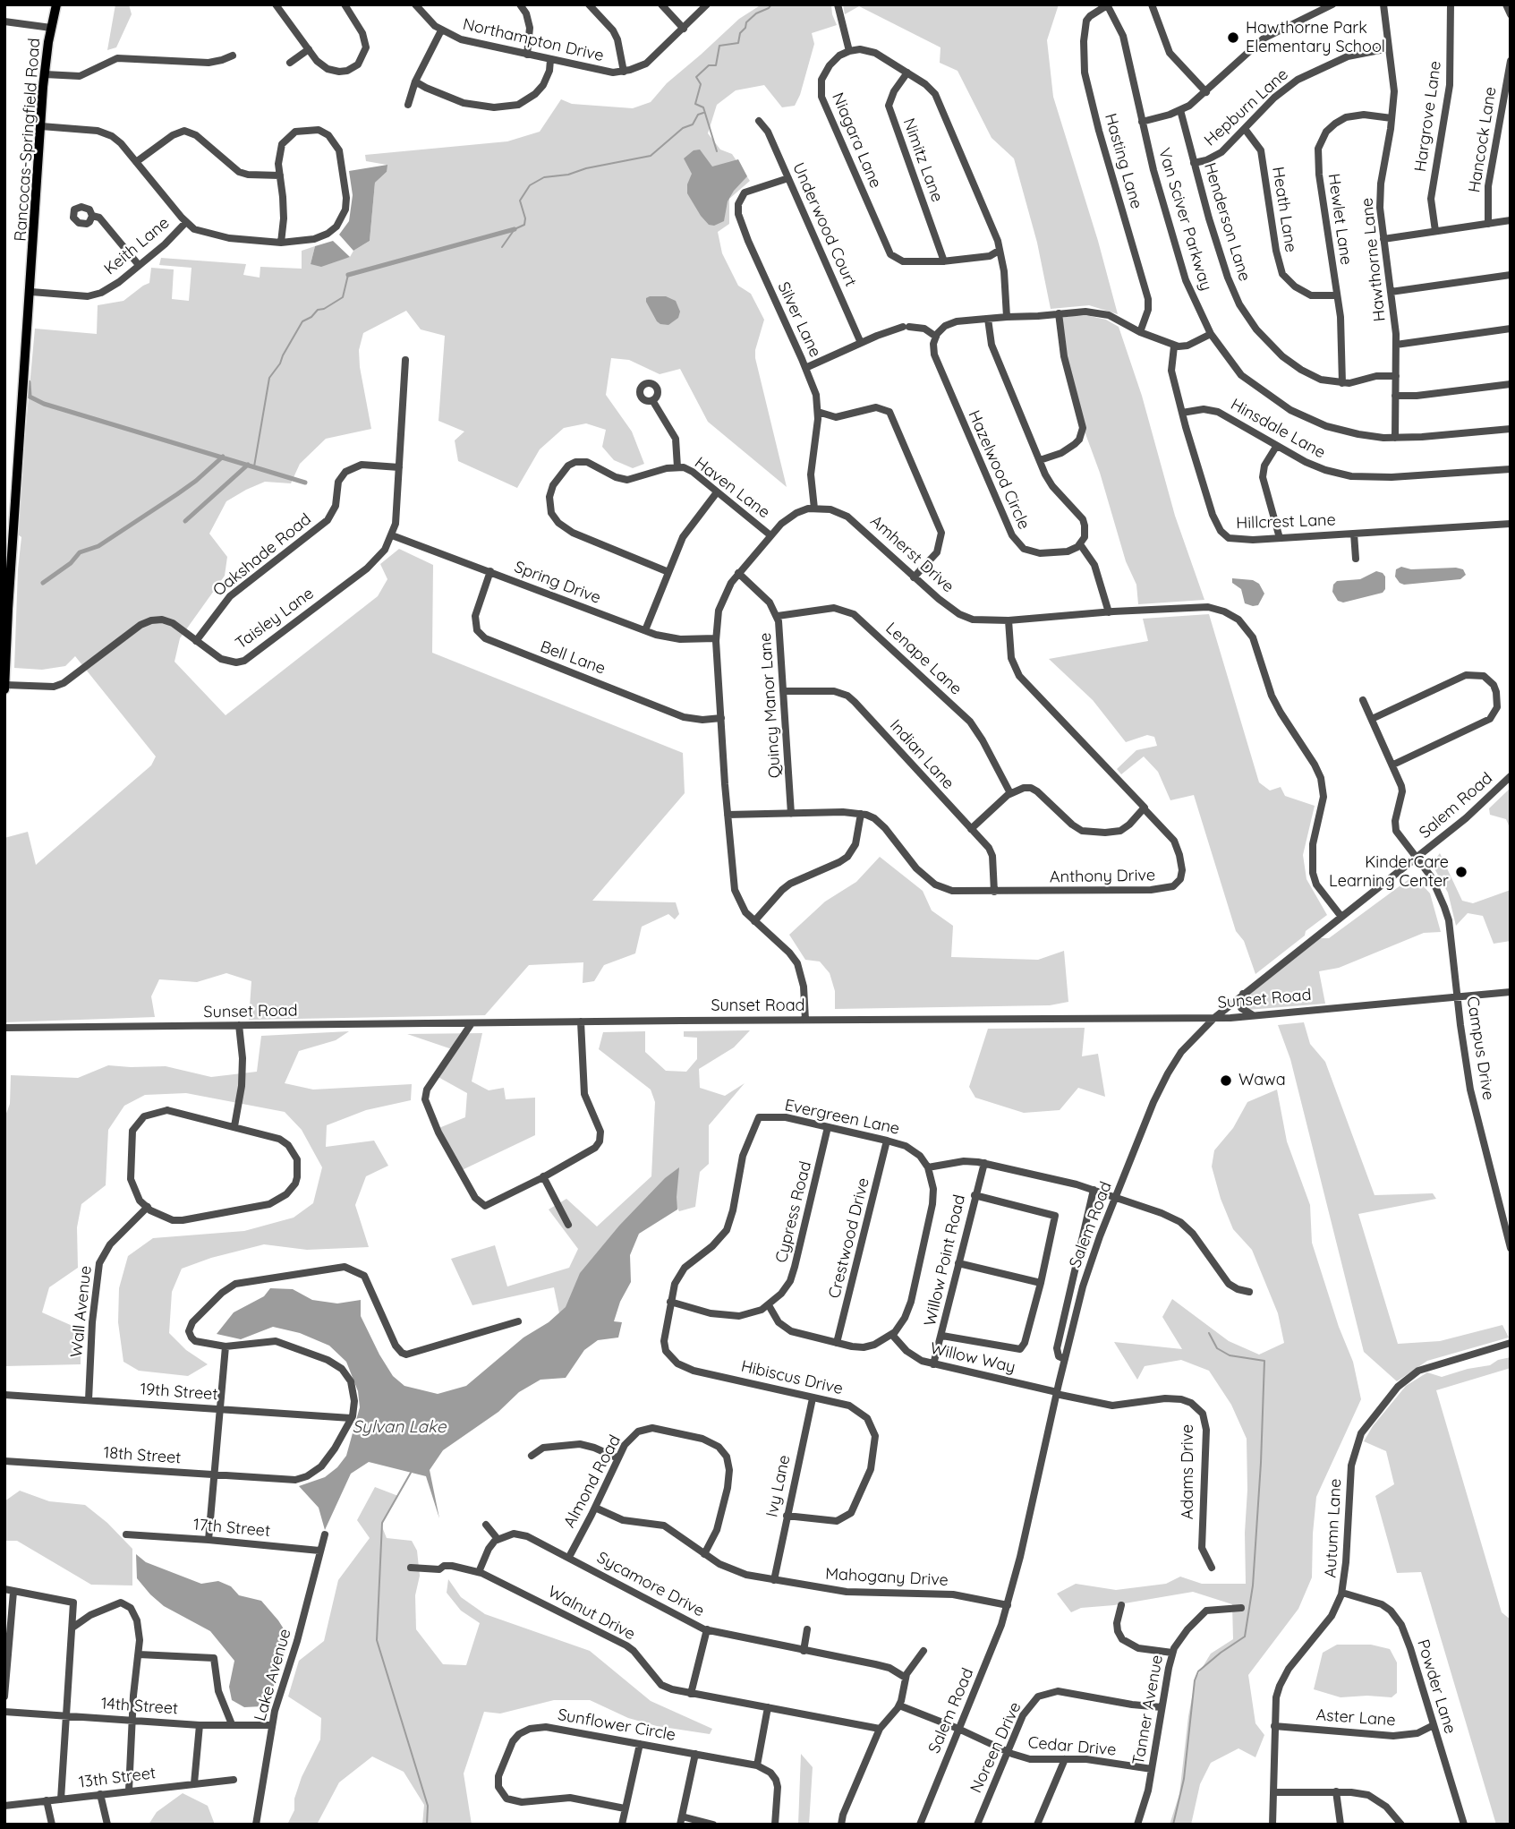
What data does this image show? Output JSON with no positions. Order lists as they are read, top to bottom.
{
  "streets": {
    "main road": ["Rancocas-Springfield Road"],
    "street": [
      "Northampton Drive",
      "Hepburn Lane",
      "Hargrove Lane",
      "Hancock Lane",
      "Niagara Lane",
      "Nimitz Lane",
      "Hasting Lane",
      "Heath Lane",
      "Van Sciver Parkway",
      "Hewlet Lane",
      "Henderson Lane",
      "Underwood Court",
      "Keith Lane",
      "Hawthorne Lane",
      "Silver Lane",
      "Hinsdale Lane",
      "Hazelwood Circle",
      "Haven Lane",
      "Hillcrest Lane",
      "Amherst Drive",
      "Oakshade Road",
      "Spring Drive",
      "Taisley Lane",
      "Bell Lane",
      "Lenape Lane",
      "Quincy Manor Lane",
      "Indian Lane",
      "Salem Road",
      "Anthony Drive",
      "Sunset Road",
      "Campus Drive",
      "Evergreen Lane",
      "Cypress Road",
      "Crestwood Drive",
      "Willow Point Road",
      "Wall Avenue",
      "Willow Way",
      "Hibiscus Drive",
      "19th Street",
      "18th Street",
      "Adams Drive",
      "Almond Road",
      "Ivy Lane",
      "17th Street",
      "Autumn Lane",
      "Mahogany Drive",
      "Sycamore Drive",
      "Walnut Drive",
      "Lake Avenue",
      "Powder Lane",
      "14th Street",
      "Tanner Avenue",
      "Aster Lane",
      "Sunflower Circle",
      "Cedar Drive",
      "Noreen Drive",
      "13th Street"
    ]
  },
  "crossings": [
    ["Hepburn Lane", "Heath Lane"],
    ["Hepburn Lane", "Henderson Lane"],
    ["Hepburn Lane", "Hawthorne Lane"],
    ["Rancocas-Springfield Road", "Keith Lane"],
    ["Rancocas-Springfield Road", "Taisley Lane"],
    ["Niagara Lane", "Nimitz Lane"],
    ["Hasting Lane", "Van Sciver Parkway"],
    ["Heath Lane", "Hewlet Lane"],
    ["Van Sciver Parkway", "Hawthorne Lane"],
    ["Hewlet Lane", "Henderson Lane"],
    ["Hewlet Lane", "Hawthorne Lane"],
    ["Henderson Lane", "Hawthorne Lane"],
    ["Underwood Court", "Silver Lane"],
    ["Silver Lane", "Amherst Drive"],
    ["Hinsdale Lane", "Hillcrest Lane"],
    ["Amherst Drive", "Salem Road"],
    ["Amherst Drive", "Anthony Drive"],
    ["Oakshade Road", "Taisley Lane"],
    ["Spring Drive", "Taisley Lane"],
    ["Spring Drive", "Bell Lane"],
    ["Lenape Lane", "Quincy Manor Lane"],
    ["Quincy Manor Lane", "Indian Lane"],
    ["Indian Lane", "Anthony Drive"],
    ["Salem Road", "Sunset Road"],
    ["Salem Road", "Campus Drive"],
    ["Salem Road", "Willow Way"],
    ["Salem Road", "Adams Drive"],
    ["Salem Road", "Mahogany Drive"],
    ["Salem Road", "Cedar Drive"],
    ["Sunset Road", "Campus Drive"],
    ["Evergreen Lane", "Cypress Road"],
    ["Evergreen Lane", "Crestwood Drive"],
    ["Evergreen Lane", "Hibiscus Drive"],
    ["Willow Point Road", "Willow Way"],
    ["Wall Avenue", "19th Street"],
    ["Willow Way", "Adams Drive"],
    ["Hibiscus Drive", "Ivy Lane"],
    ["19th Street", "18th Street"],
    ["Almond Road", "Mahogany Drive"],
    ["Almond Road", "Sycamore Drive"],
    ["Ivy Lane", "Mahogany Drive"],
    ["17th Street", "Lake Avenue"],
    ["Autumn Lane", "Powder Lane"],
    ["Autumn Lane", "Aster Lane"],
    ["Lake Avenue", "14th Street"],
    ["Powder Lane", "Aster Lane"],
    ["Tanner Avenue", "Cedar Drive"],
    ["Tanner Avenue", "Noreen Drive"],
    ["Cedar Drive", "Noreen Drive"]
  ],
  "water": ["Sylvan Lake"],
  "places": ["Hawthorne Park Elementary School", "KinderCare Learning Center", "Wawa"]
}
